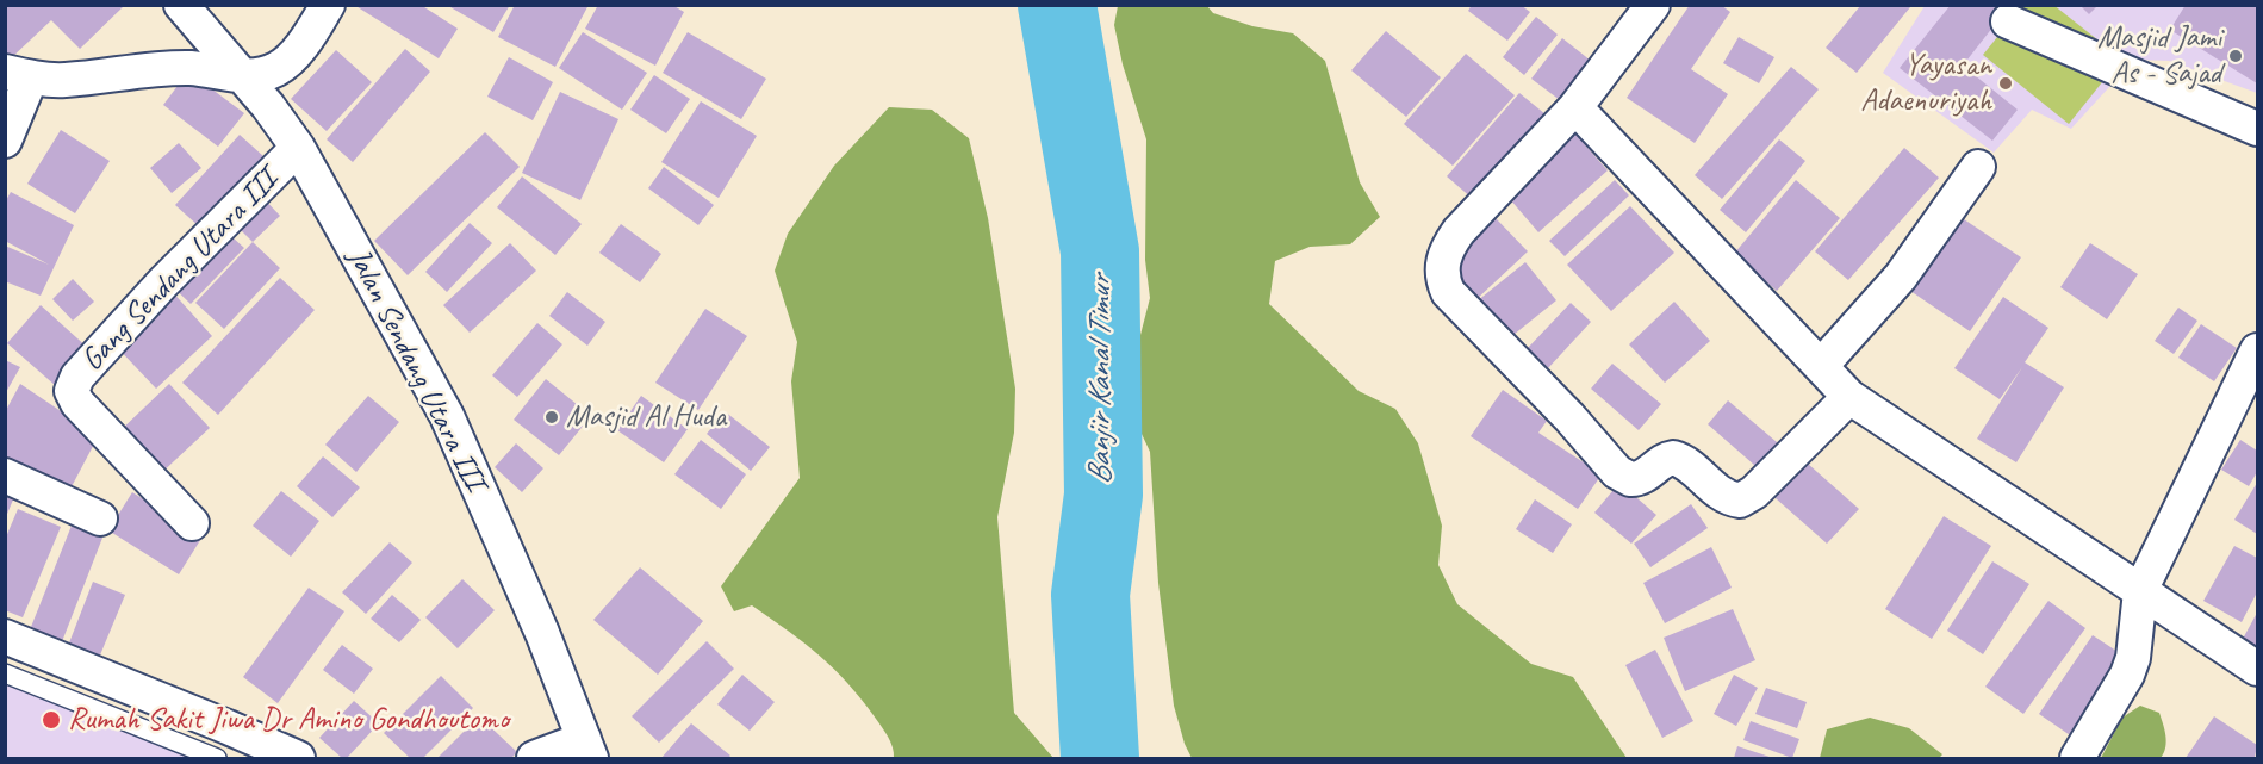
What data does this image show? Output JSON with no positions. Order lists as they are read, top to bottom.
{
  "streets": {
    "street": ["Gang Sendang Utara III", "Jalan Sendang Utara III"]
  },
  "crossings": [
    ["Gang Sendang Utara III", "Jalan Sendang Utara III"]
  ],
  "water": ["Banjir Kanal Timur"],
  "places": [
    "Masjid Jami As - Sajad",
    "Yayasan Adaenuriyah",
    "Masjid Al Huda",
    "Rumah Sakit Jiwa Dr Amino Gondhoutomo"
  ]
}
